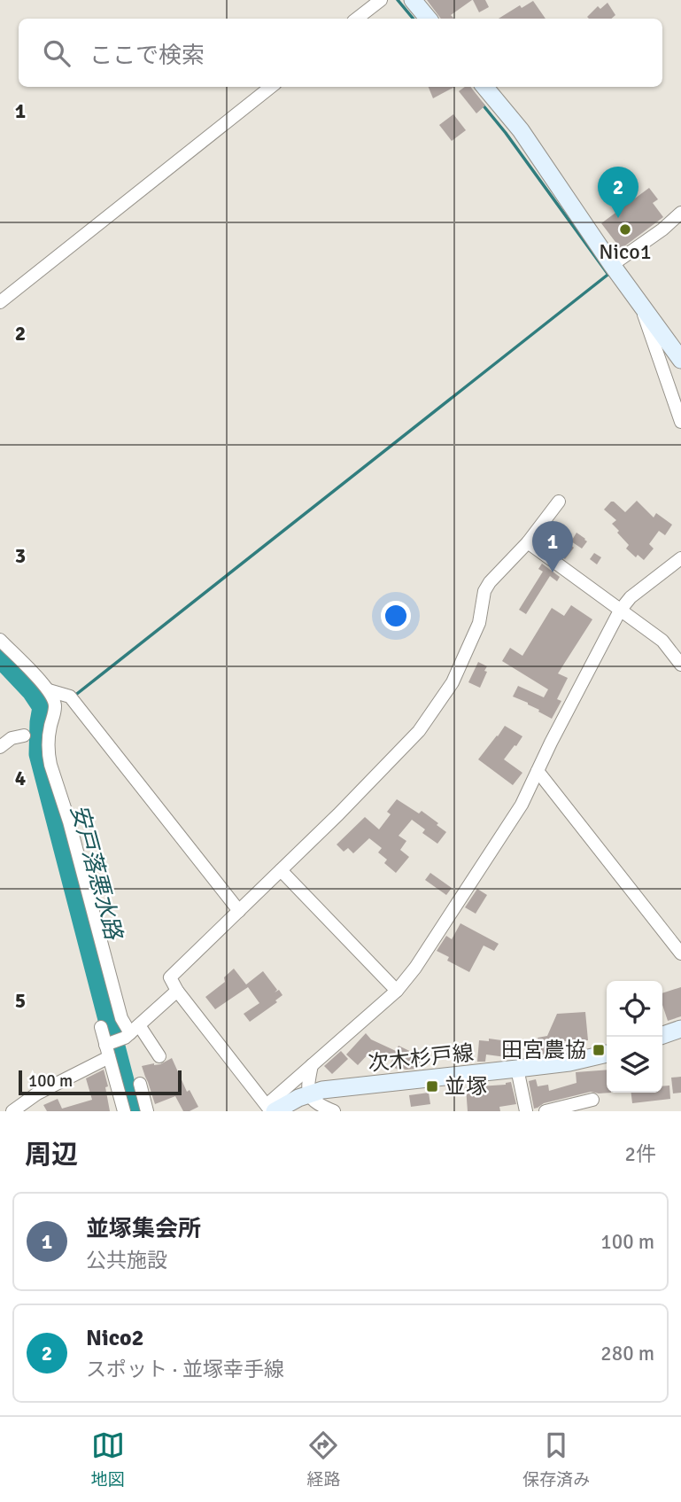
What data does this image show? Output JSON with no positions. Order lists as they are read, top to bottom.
{
  "streets": {
    "main road": ["次木杉戸線"]
  },
  "water": ["安戸落悪水路"],
  "places": {
    "other": ["Nico1"],
    "transit": ["田宮農協", "並塚"]
  },
  "scale_bar": "100 m",
  "page": {
    "search": "ここで検索",
    "pins": ["2", "1"],
    "scale": "100 m",
    "heading": ["周辺", "2件"],
    "list": [
      {
        "mark": "1",
        "name": "並塚集会所",
        "note": "公共施設",
        "value": "100 m"
      },
      {
        "mark": "2",
        "name": "Nico2",
        "note": "スポット · 並塚幸手線",
        "value": "280 m"
      }
    ],
    "nav": ["地図", "経路", "保存済み"]
  },
  "grid": {
    "rows": [
      "1",
      "2",
      "3",
      "4",
      "5"
    ]
  }
}
